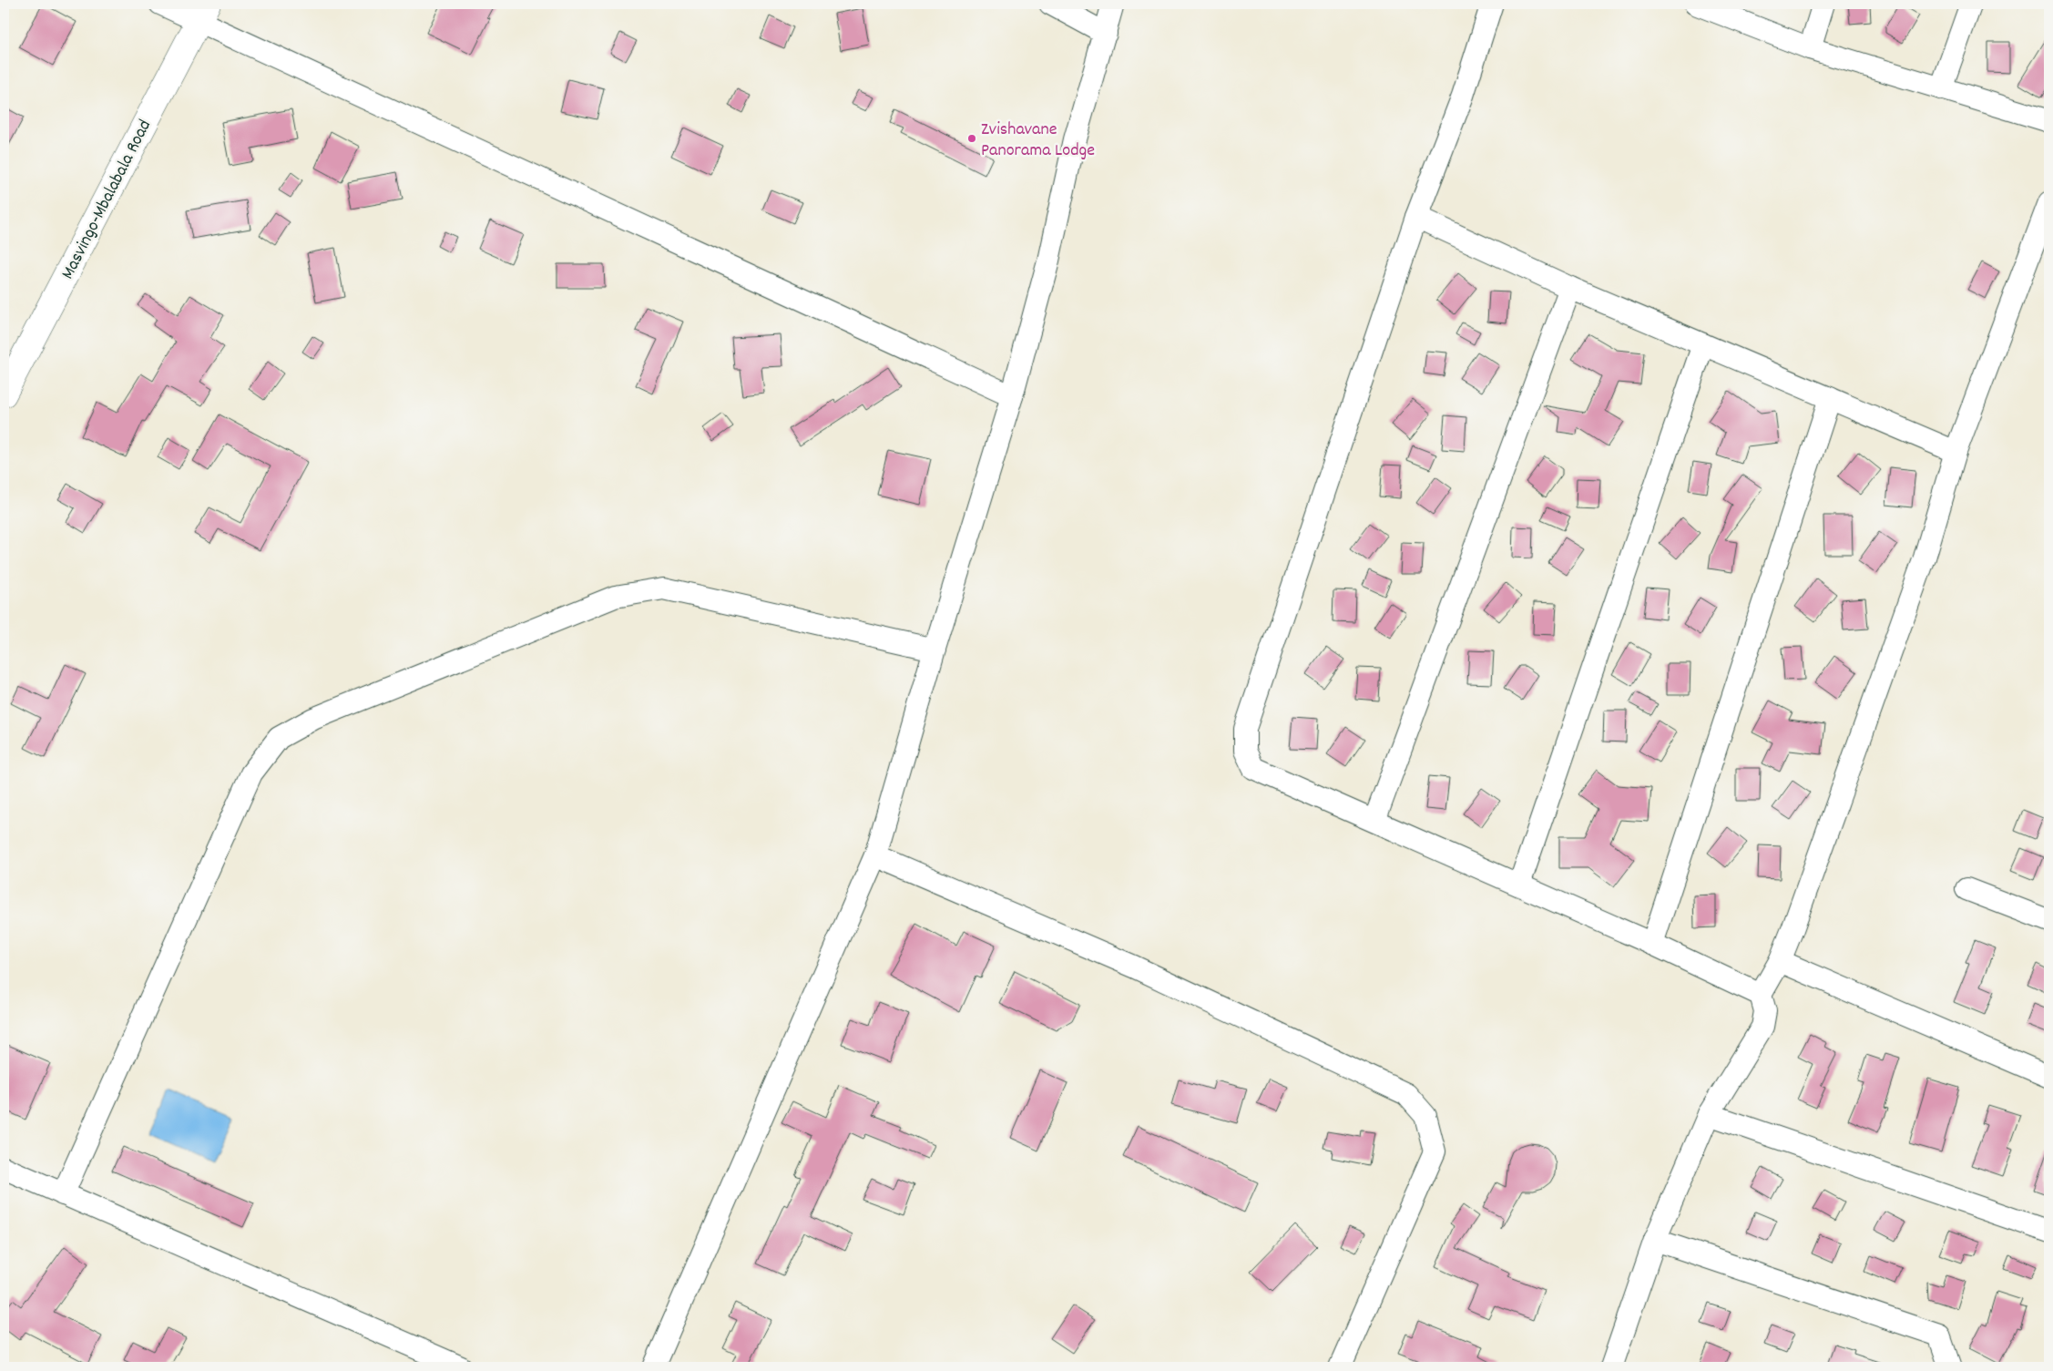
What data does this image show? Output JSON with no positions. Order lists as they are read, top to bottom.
{
  "streets": {
    "highway": ["Masvingo-Mbalabala Road"]
  },
  "places": ["Zvishavane Panorama Lodge"]
}
